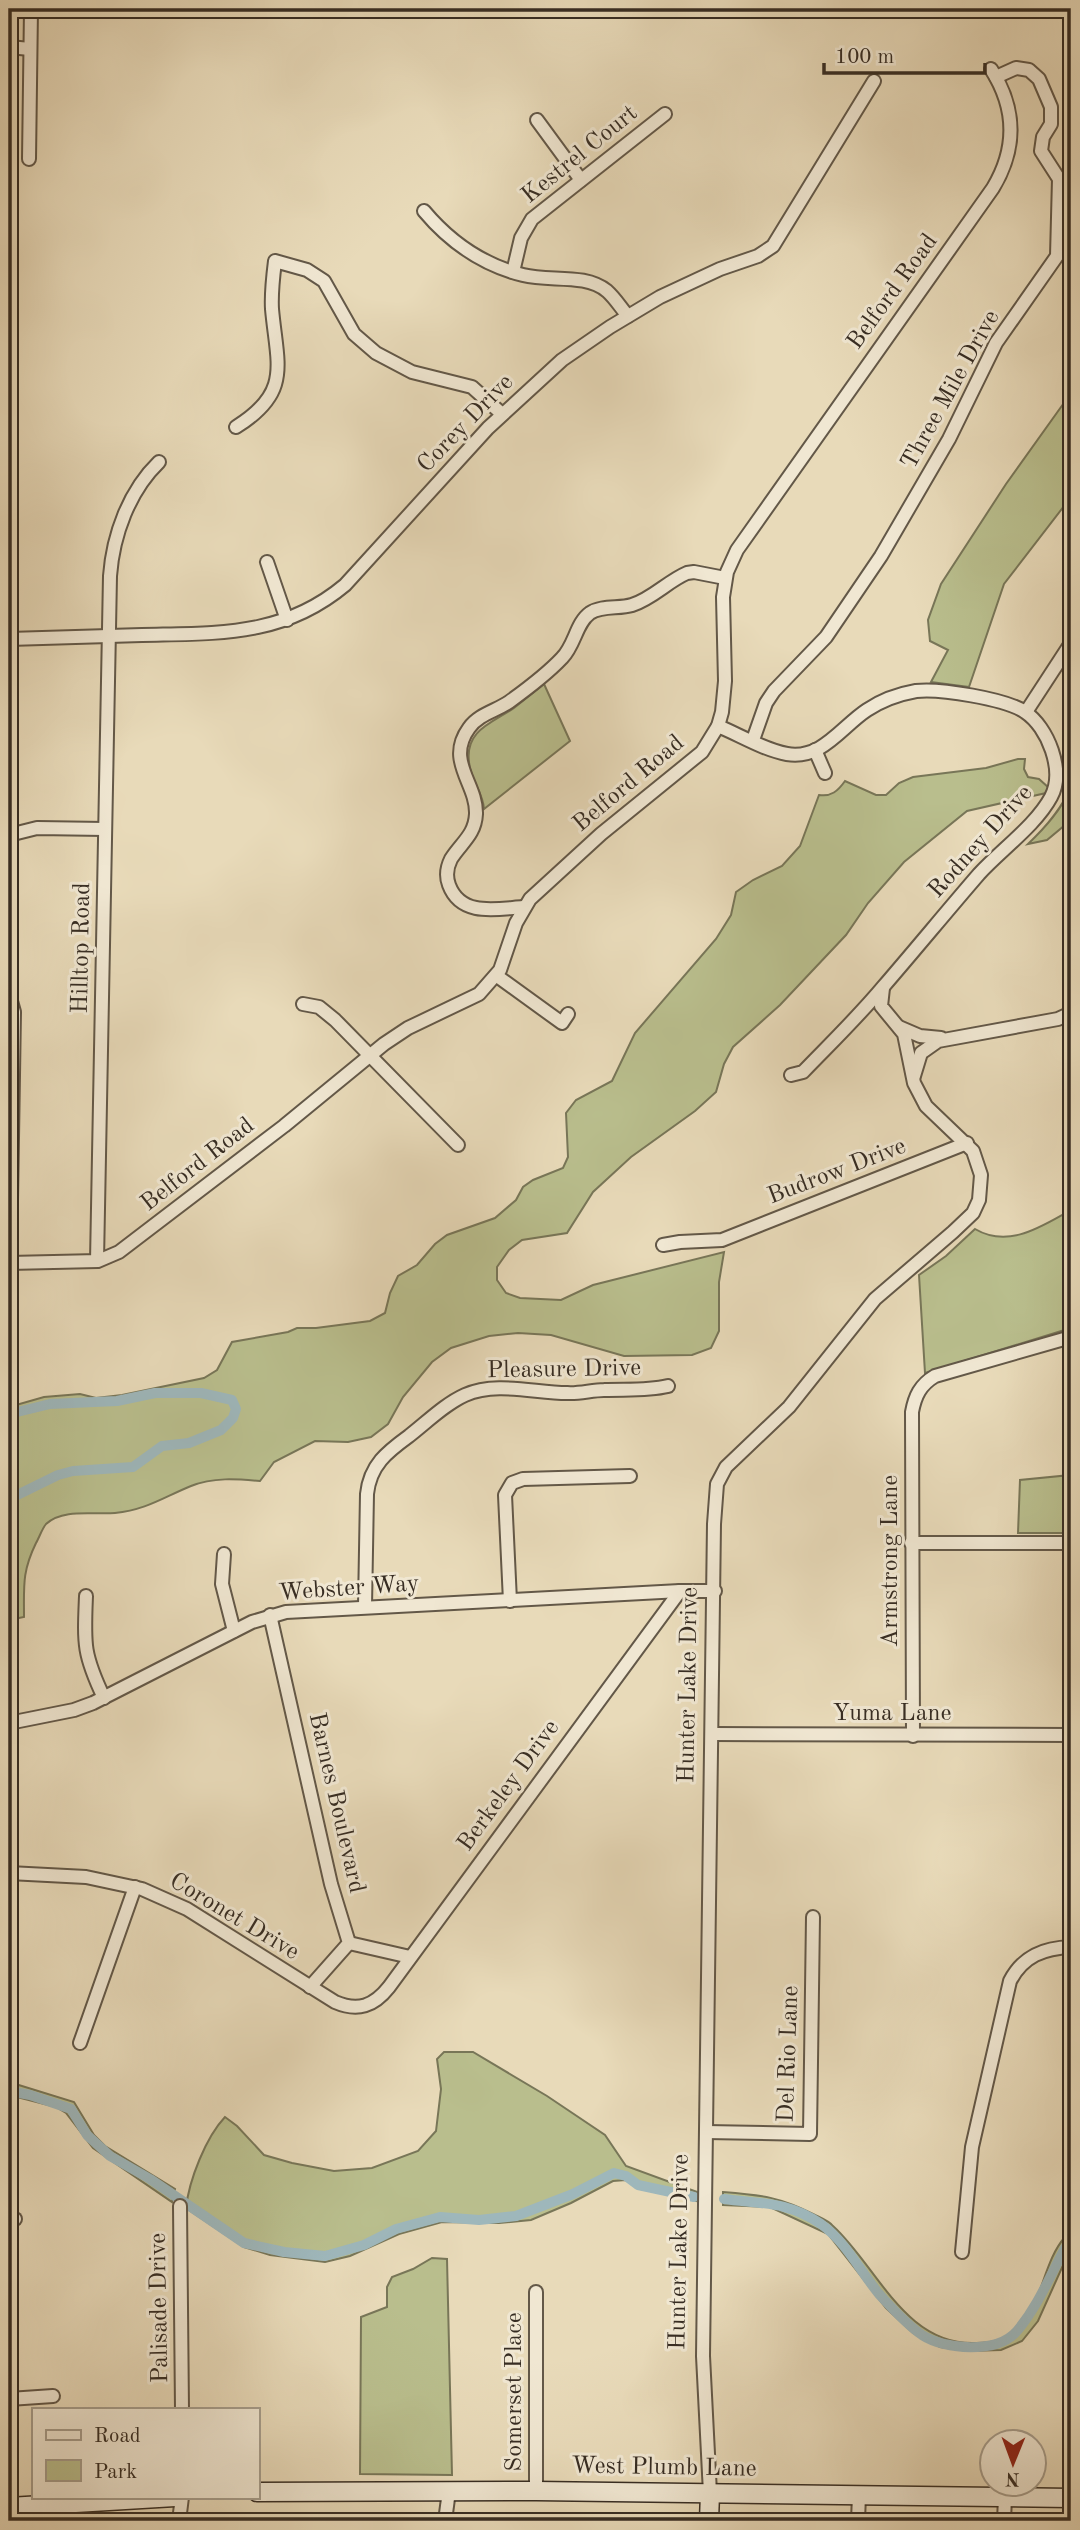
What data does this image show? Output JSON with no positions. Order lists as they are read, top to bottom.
{
  "streets": {
    "main road": ["Hunter Lake Drive", "West Plumb Lane"],
    "street": [
      "Kestrel Court",
      "Belford Road",
      "Three Mile Drive",
      "Corey Drive",
      "Rodney Drive",
      "Hilltop Road",
      "Budrow Drive",
      "Pleasure Drive",
      "Armstrong Lane",
      "Webster Way",
      "Yuma Lane",
      "Berkeley Drive",
      "Barnes Boulevard",
      "Coronet Drive",
      "Del Rio Lane",
      "Palisade Drive",
      "Somerset Place"
    ]
  },
  "crossings": [
    ["Belford Road", "Three Mile Drive"],
    ["Belford Road", "Hilltop Road"],
    ["Corey Drive", "Hilltop Road"],
    ["Rodney Drive", "Hunter Lake Drive"],
    ["Budrow Drive", "Hunter Lake Drive"],
    ["Pleasure Drive", "Webster Way"],
    ["Armstrong Lane", "Yuma Lane"],
    ["Webster Way", "Hunter Lake Drive"],
    ["Webster Way", "Berkeley Drive"],
    ["Webster Way", "Barnes Boulevard"],
    ["Hunter Lake Drive", "Yuma Lane"],
    ["Hunter Lake Drive", "Del Rio Lane"],
    ["Hunter Lake Drive", "West Plumb Lane"],
    ["Berkeley Drive", "Coronet Drive"],
    ["Somerset Place", "West Plumb Lane"]
  ],
  "legend": ["Road", "Park"],
  "scale_bar": "100 m",
  "north": "bottom"
}
